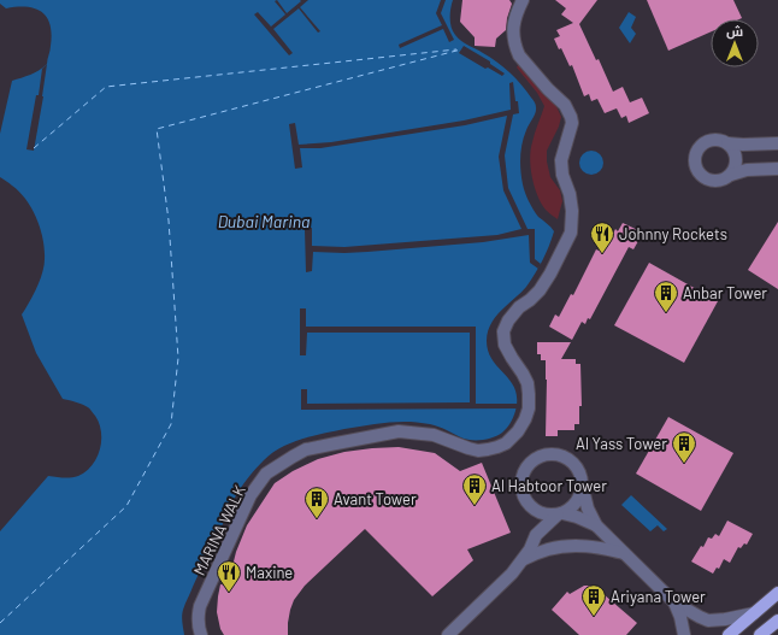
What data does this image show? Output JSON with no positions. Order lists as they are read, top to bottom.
{
  "streets": {
    "street": ["MARINA WALK"]
  },
  "water": ["Dubai Marina"],
  "places": {
    "restaurant": ["Johnny Rockets", "Maxine"],
    "building": [
      "Anbar Tower",
      "Al Yass Tower",
      "Al Habtoor Tower",
      "Avant Tower",
      "Ariyana Tower"
    ]
  },
  "north": "top"
}
